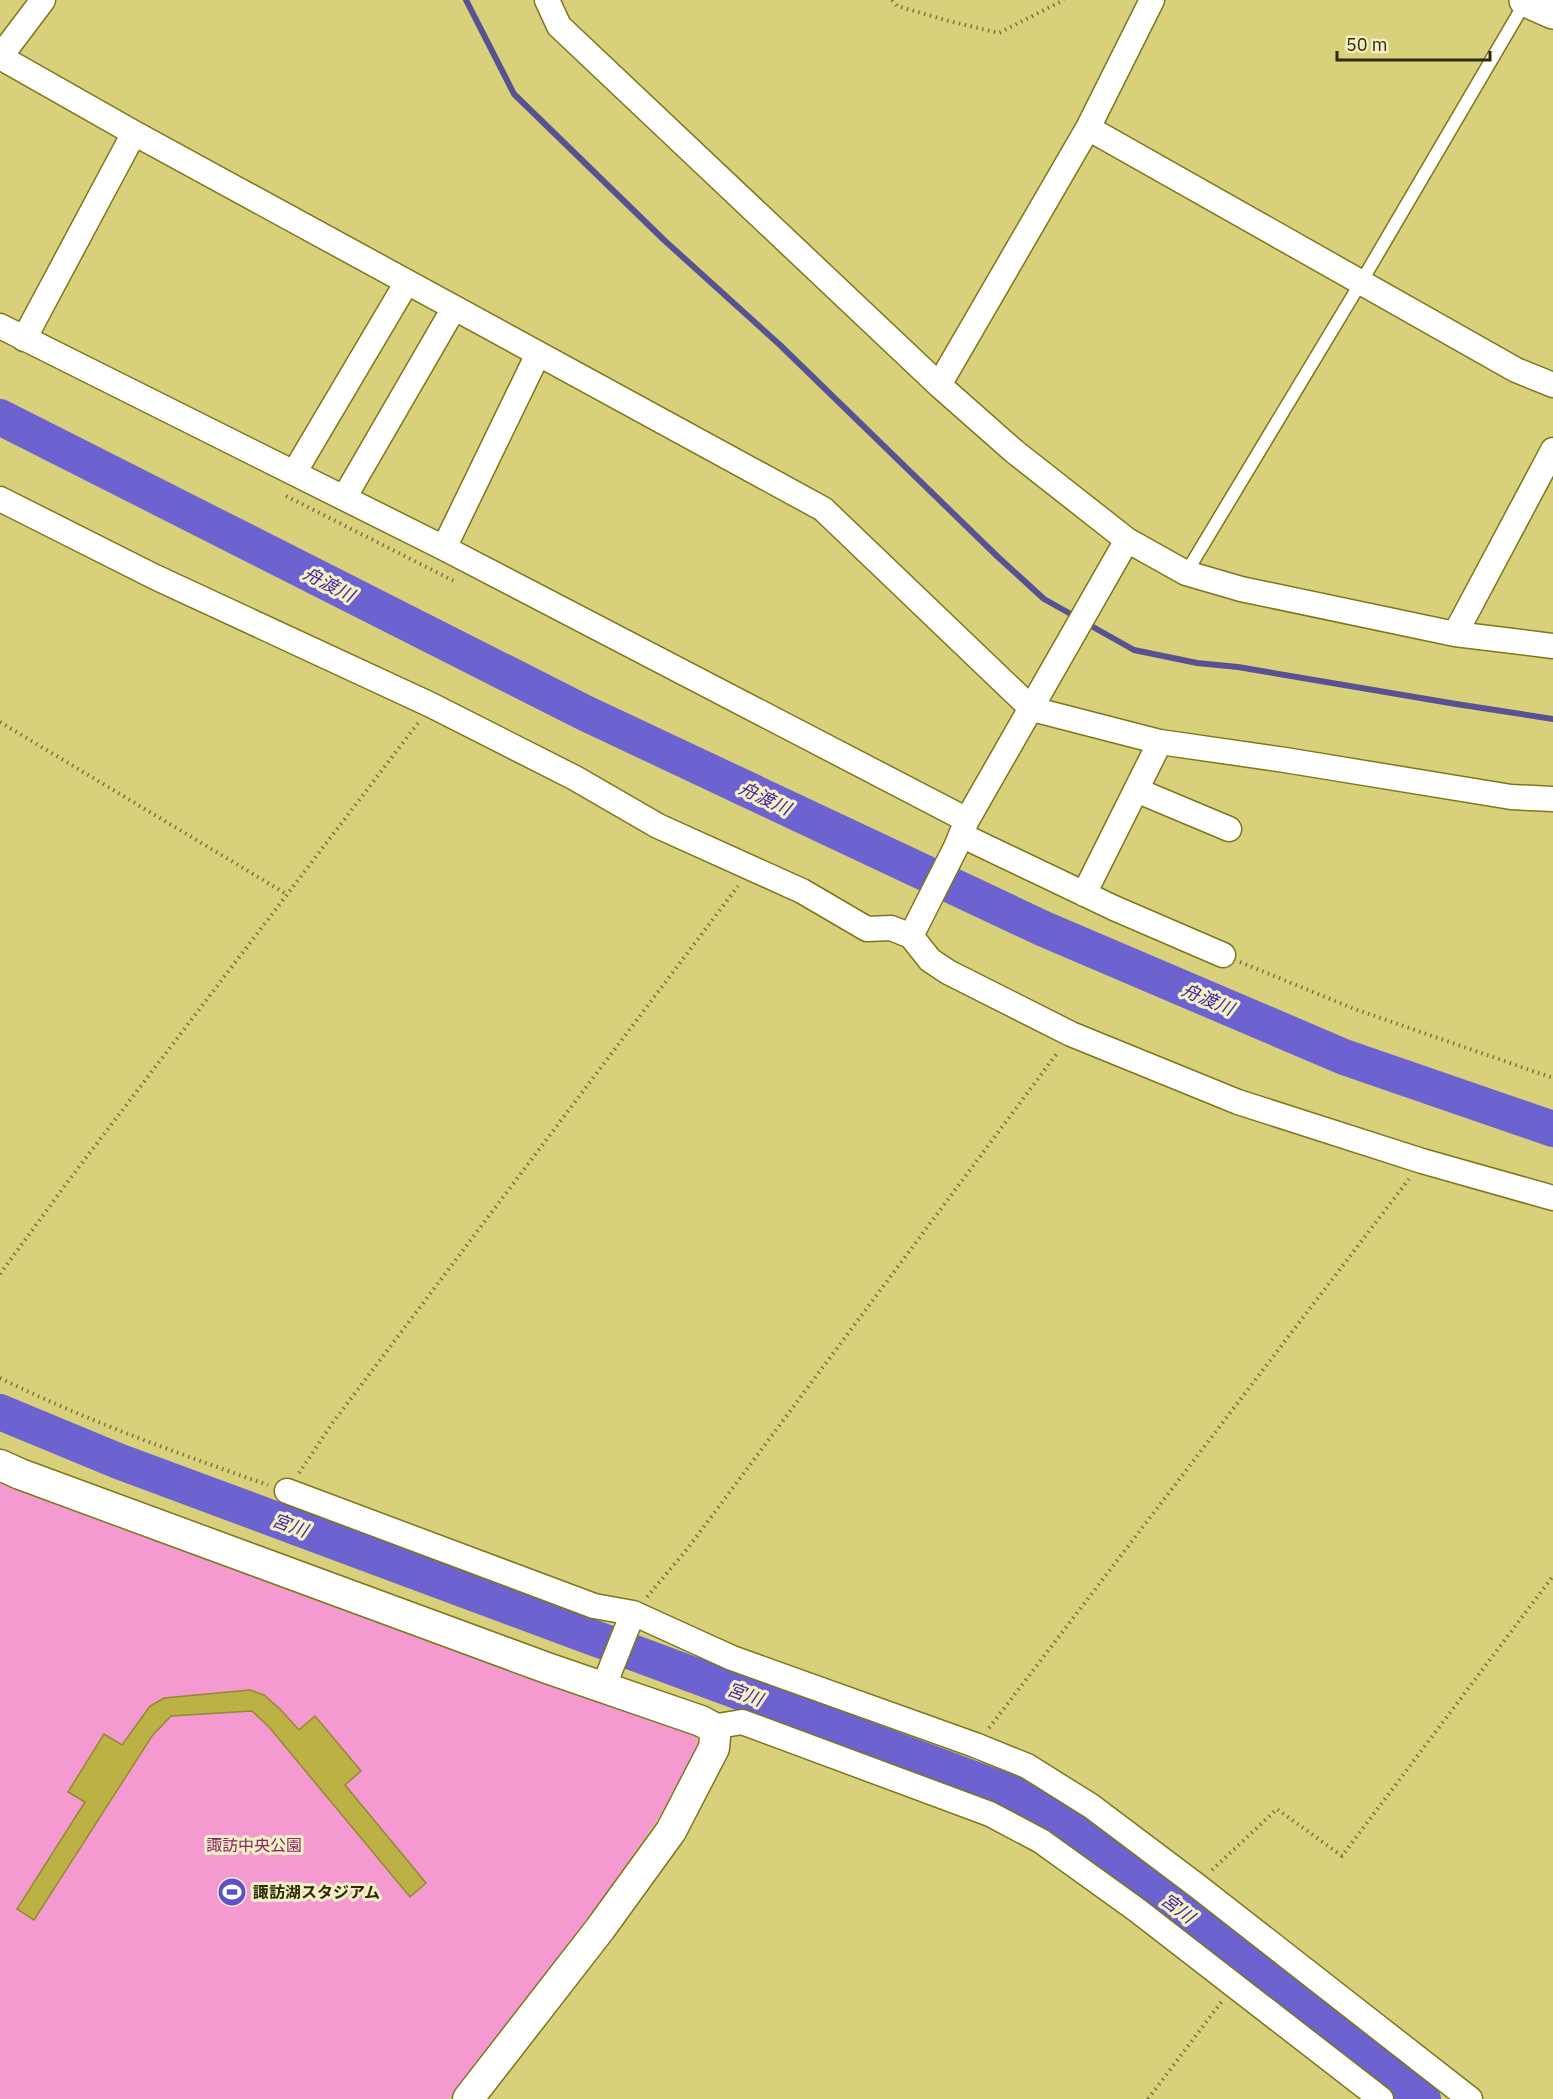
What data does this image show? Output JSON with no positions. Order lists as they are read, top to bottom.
{
  "water": ["舟渡川", "宮川"],
  "parks": ["諏訪中央公園"],
  "places": {
    "sports": ["諏訪湖スタジアム"]
  },
  "scale_bar": "50 m"
}
